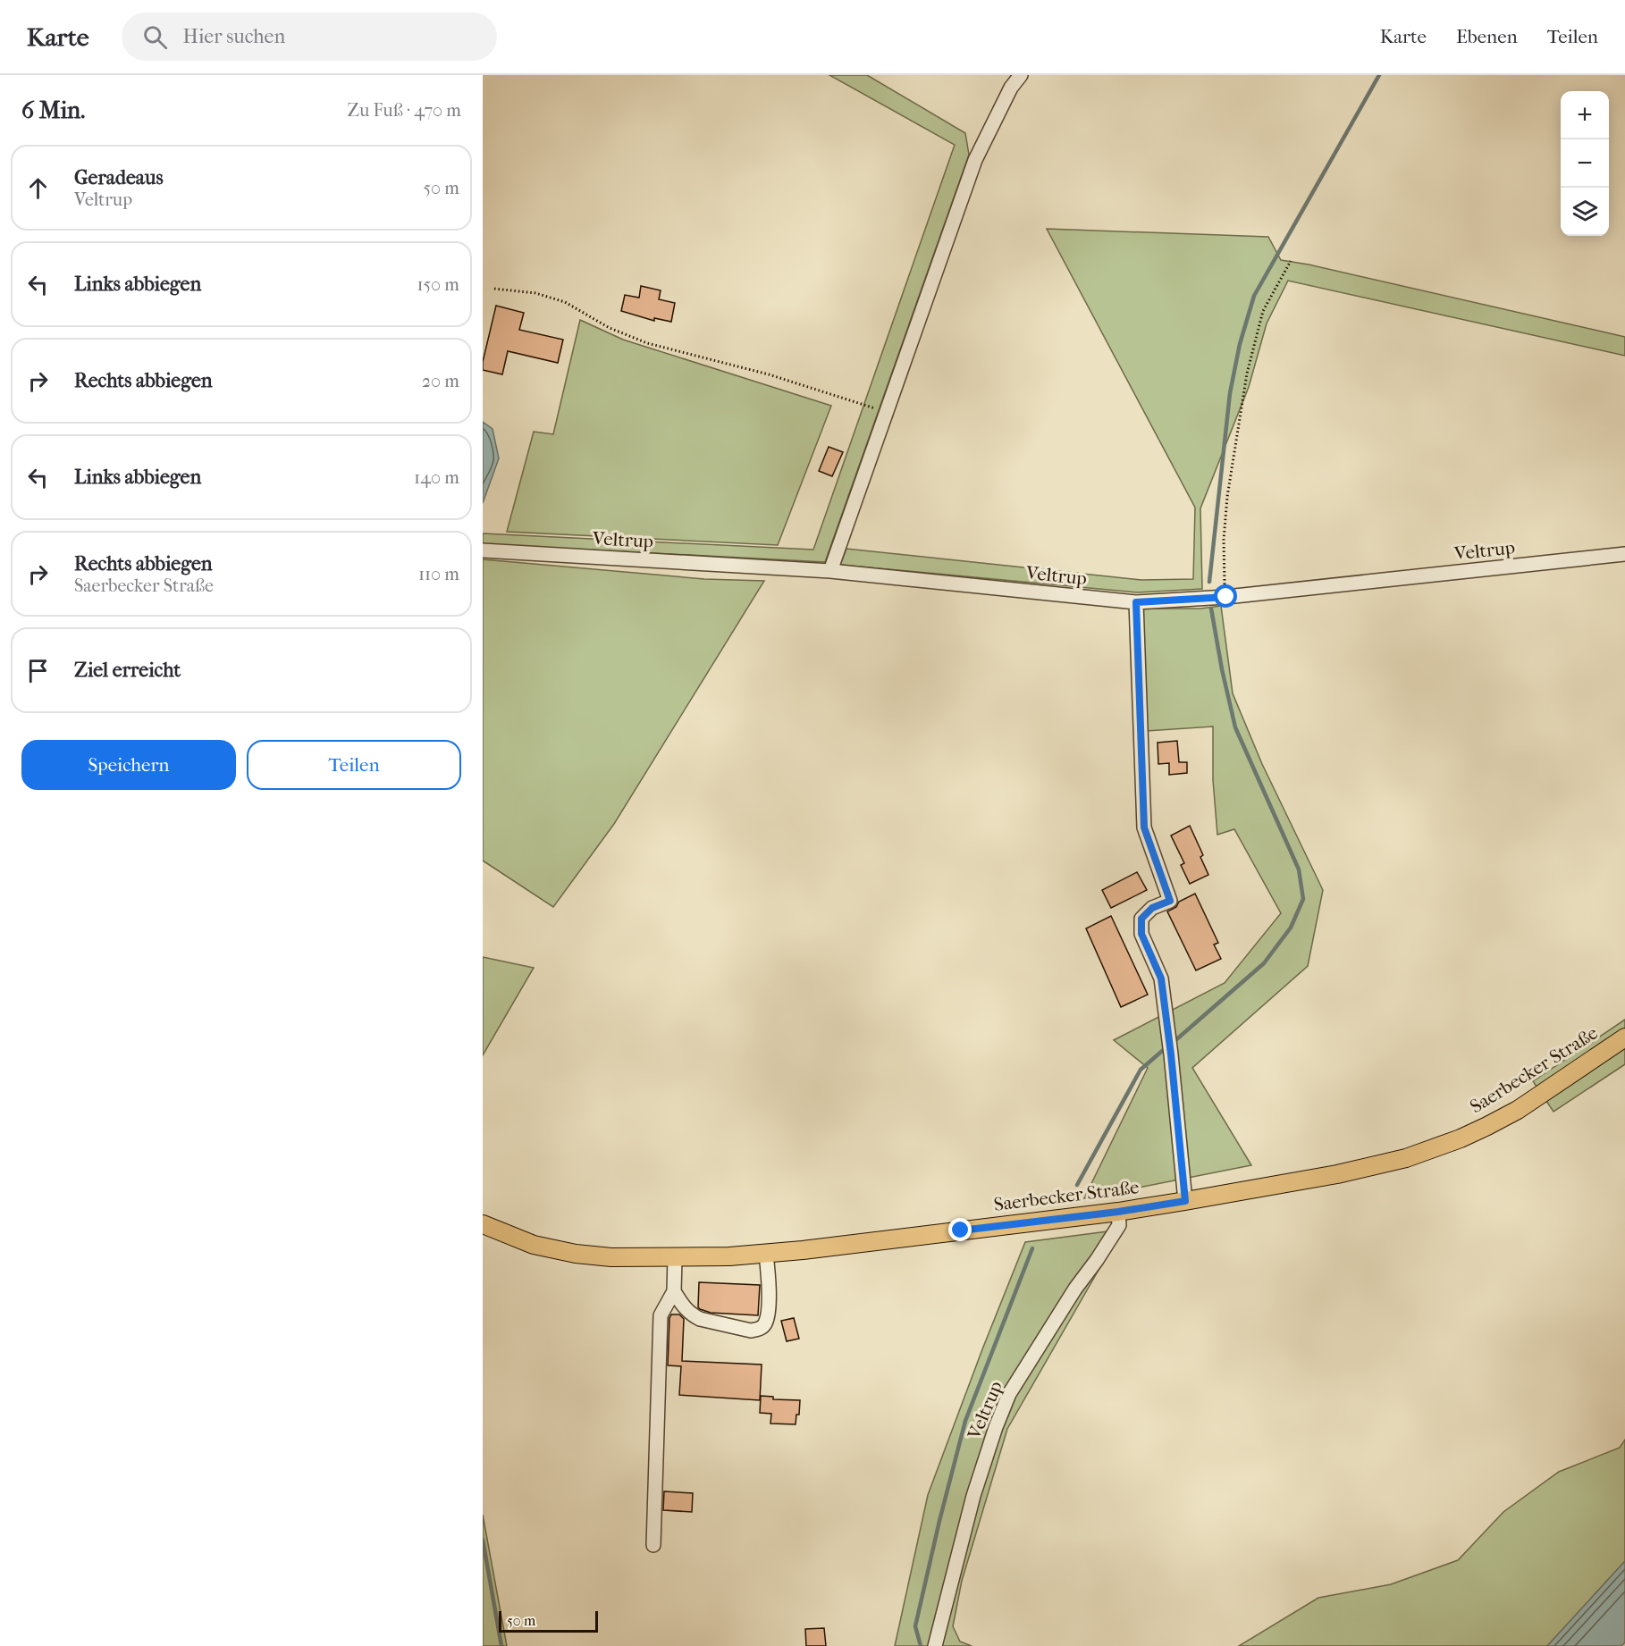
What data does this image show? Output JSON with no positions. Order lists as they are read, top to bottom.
{
  "streets": {
    "main road": ["Saerbecker Straße"],
    "street": ["Veltrup"]
  },
  "crossings": [
    ["Veltrup", "Saerbecker Straße"]
  ],
  "scale_bar": "50 m",
  "page": {
    "header": "Karte",
    "search": "Hier suchen",
    "nav": ["Karte", "Ebenen", "Teilen"],
    "heading": ["6 Min.", "Zu Fuß · 470 m"],
    "map_buttons": ["+", "−"],
    "list": [
      ["Geradeaus", "Veltrup", "50 m"],
      ["Links abbiegen", "150 m"],
      ["Rechts abbiegen", "20 m"],
      ["Links abbiegen", "140 m"],
      ["Rechts abbiegen", "Saerbecker Straße", "110 m"],
      "Ziel erreicht"
    ],
    "buttons": ["Speichern", "Teilen"],
    "scale": "50 m"
  }
}
